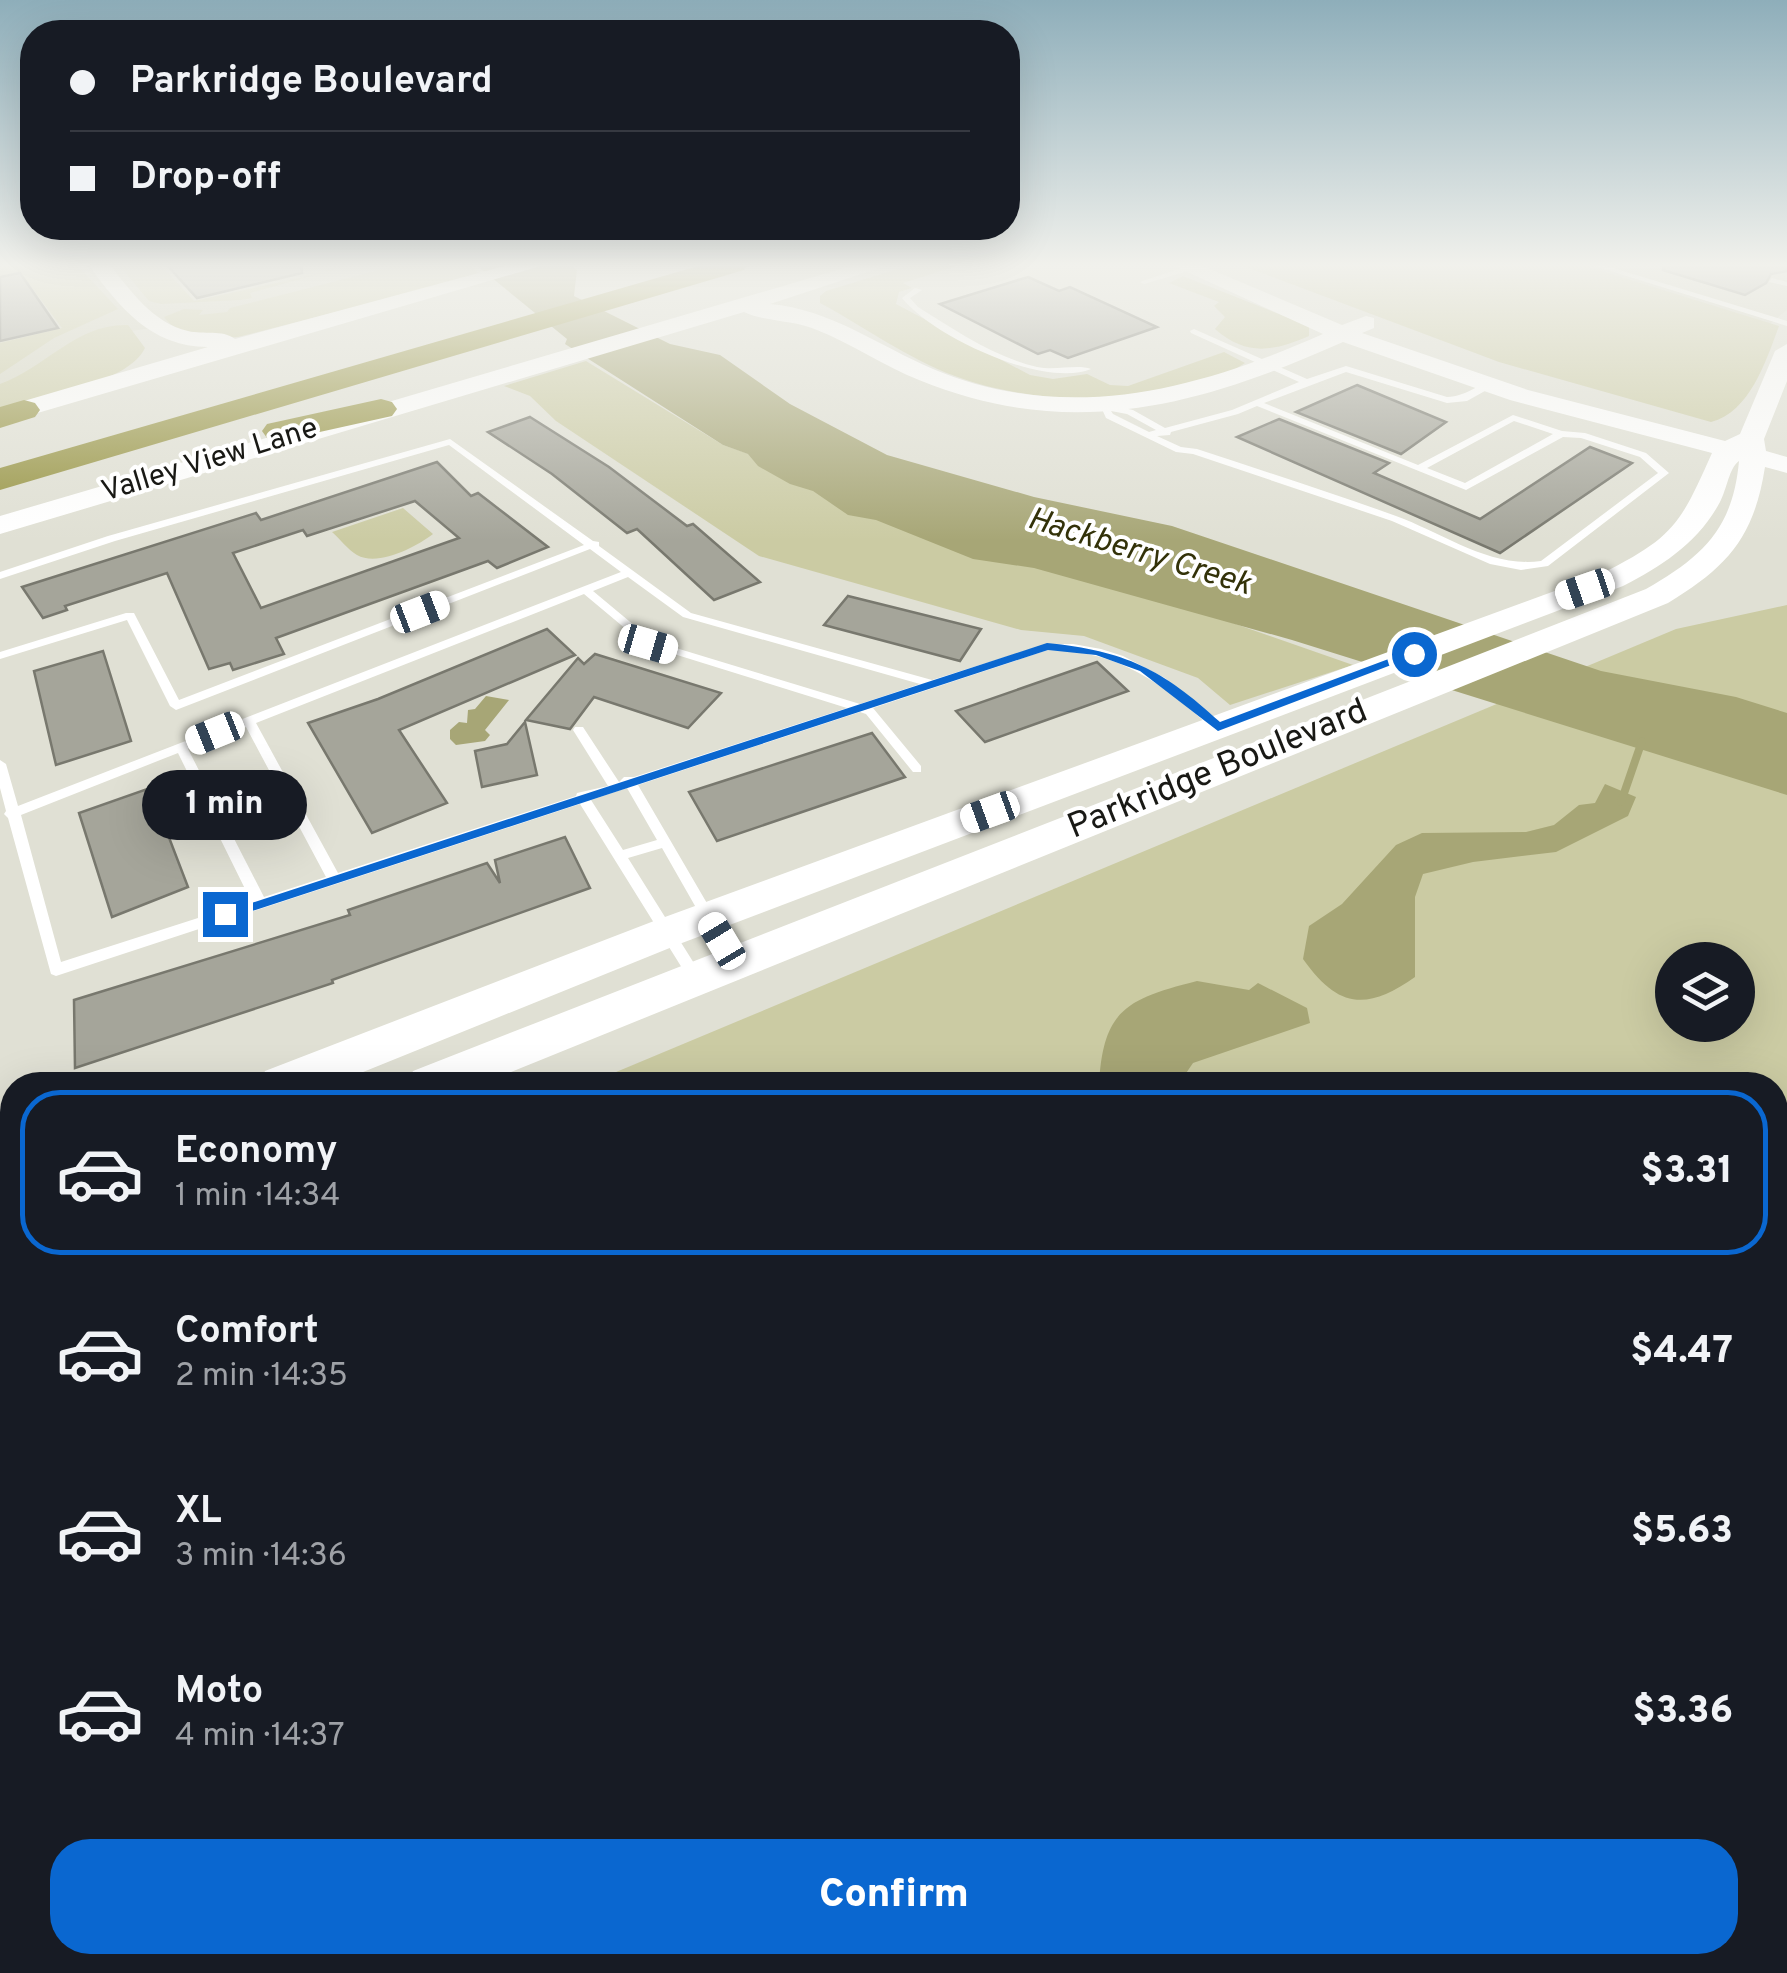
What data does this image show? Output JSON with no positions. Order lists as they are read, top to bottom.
{
  "streets": {
    "main road": ["Valley View Lane", "Parkridge Boulevard"]
  },
  "water": ["Hackberry Creek"],
  "page": {
    "banner": ["Parkridge Boulevard", "Drop-off"],
    "bubble": "1 min",
    "list": [
      {
        "name": "Economy",
        "note": "1 min · 14:34",
        "value": "$3.31"
      },
      {
        "name": "Comfort",
        "note": "2 min · 14:35",
        "value": "$4.47"
      },
      {
        "name": "XL",
        "note": "3 min · 14:36",
        "value": "$5.63"
      },
      {
        "name": "Moto",
        "note": "4 min · 14:37",
        "value": "$3.36"
      }
    ],
    "buttons": "Confirm"
  }
}
